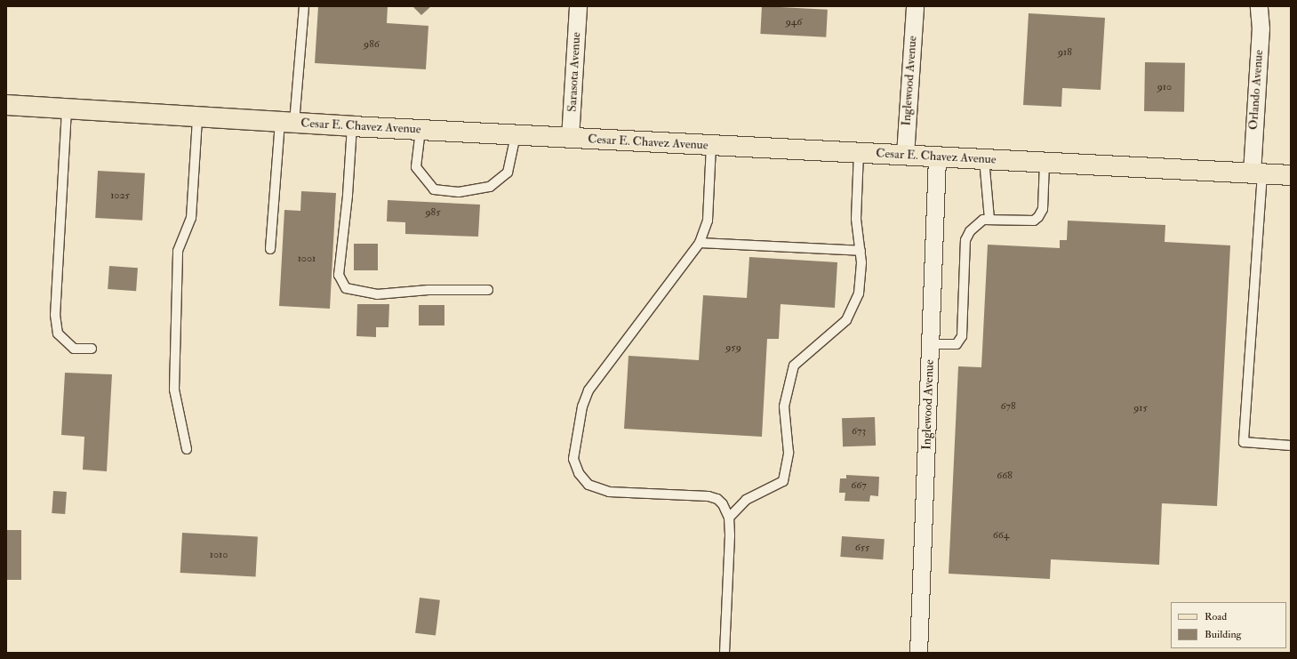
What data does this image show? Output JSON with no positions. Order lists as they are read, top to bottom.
{
  "streets": {
    "main road": ["Cesar E. Chavez Avenue"],
    "street": ["Sarasota Avenue", "Inglewood Avenue", "Orlando Avenue"]
  },
  "crossings": [
    ["Sarasota Avenue", "Cesar E. Chavez Avenue"],
    ["Inglewood Avenue", "Cesar E. Chavez Avenue"],
    ["Orlando Avenue", "Cesar E. Chavez Avenue"]
  ],
  "house_numbers": [
    "946",
    "986",
    "918",
    "910",
    "1025",
    "985",
    "1001",
    "959",
    "678",
    "915",
    "673",
    "668",
    "667",
    "664",
    "655",
    "1010"
  ],
  "legend": ["Road", "Building"]
}
